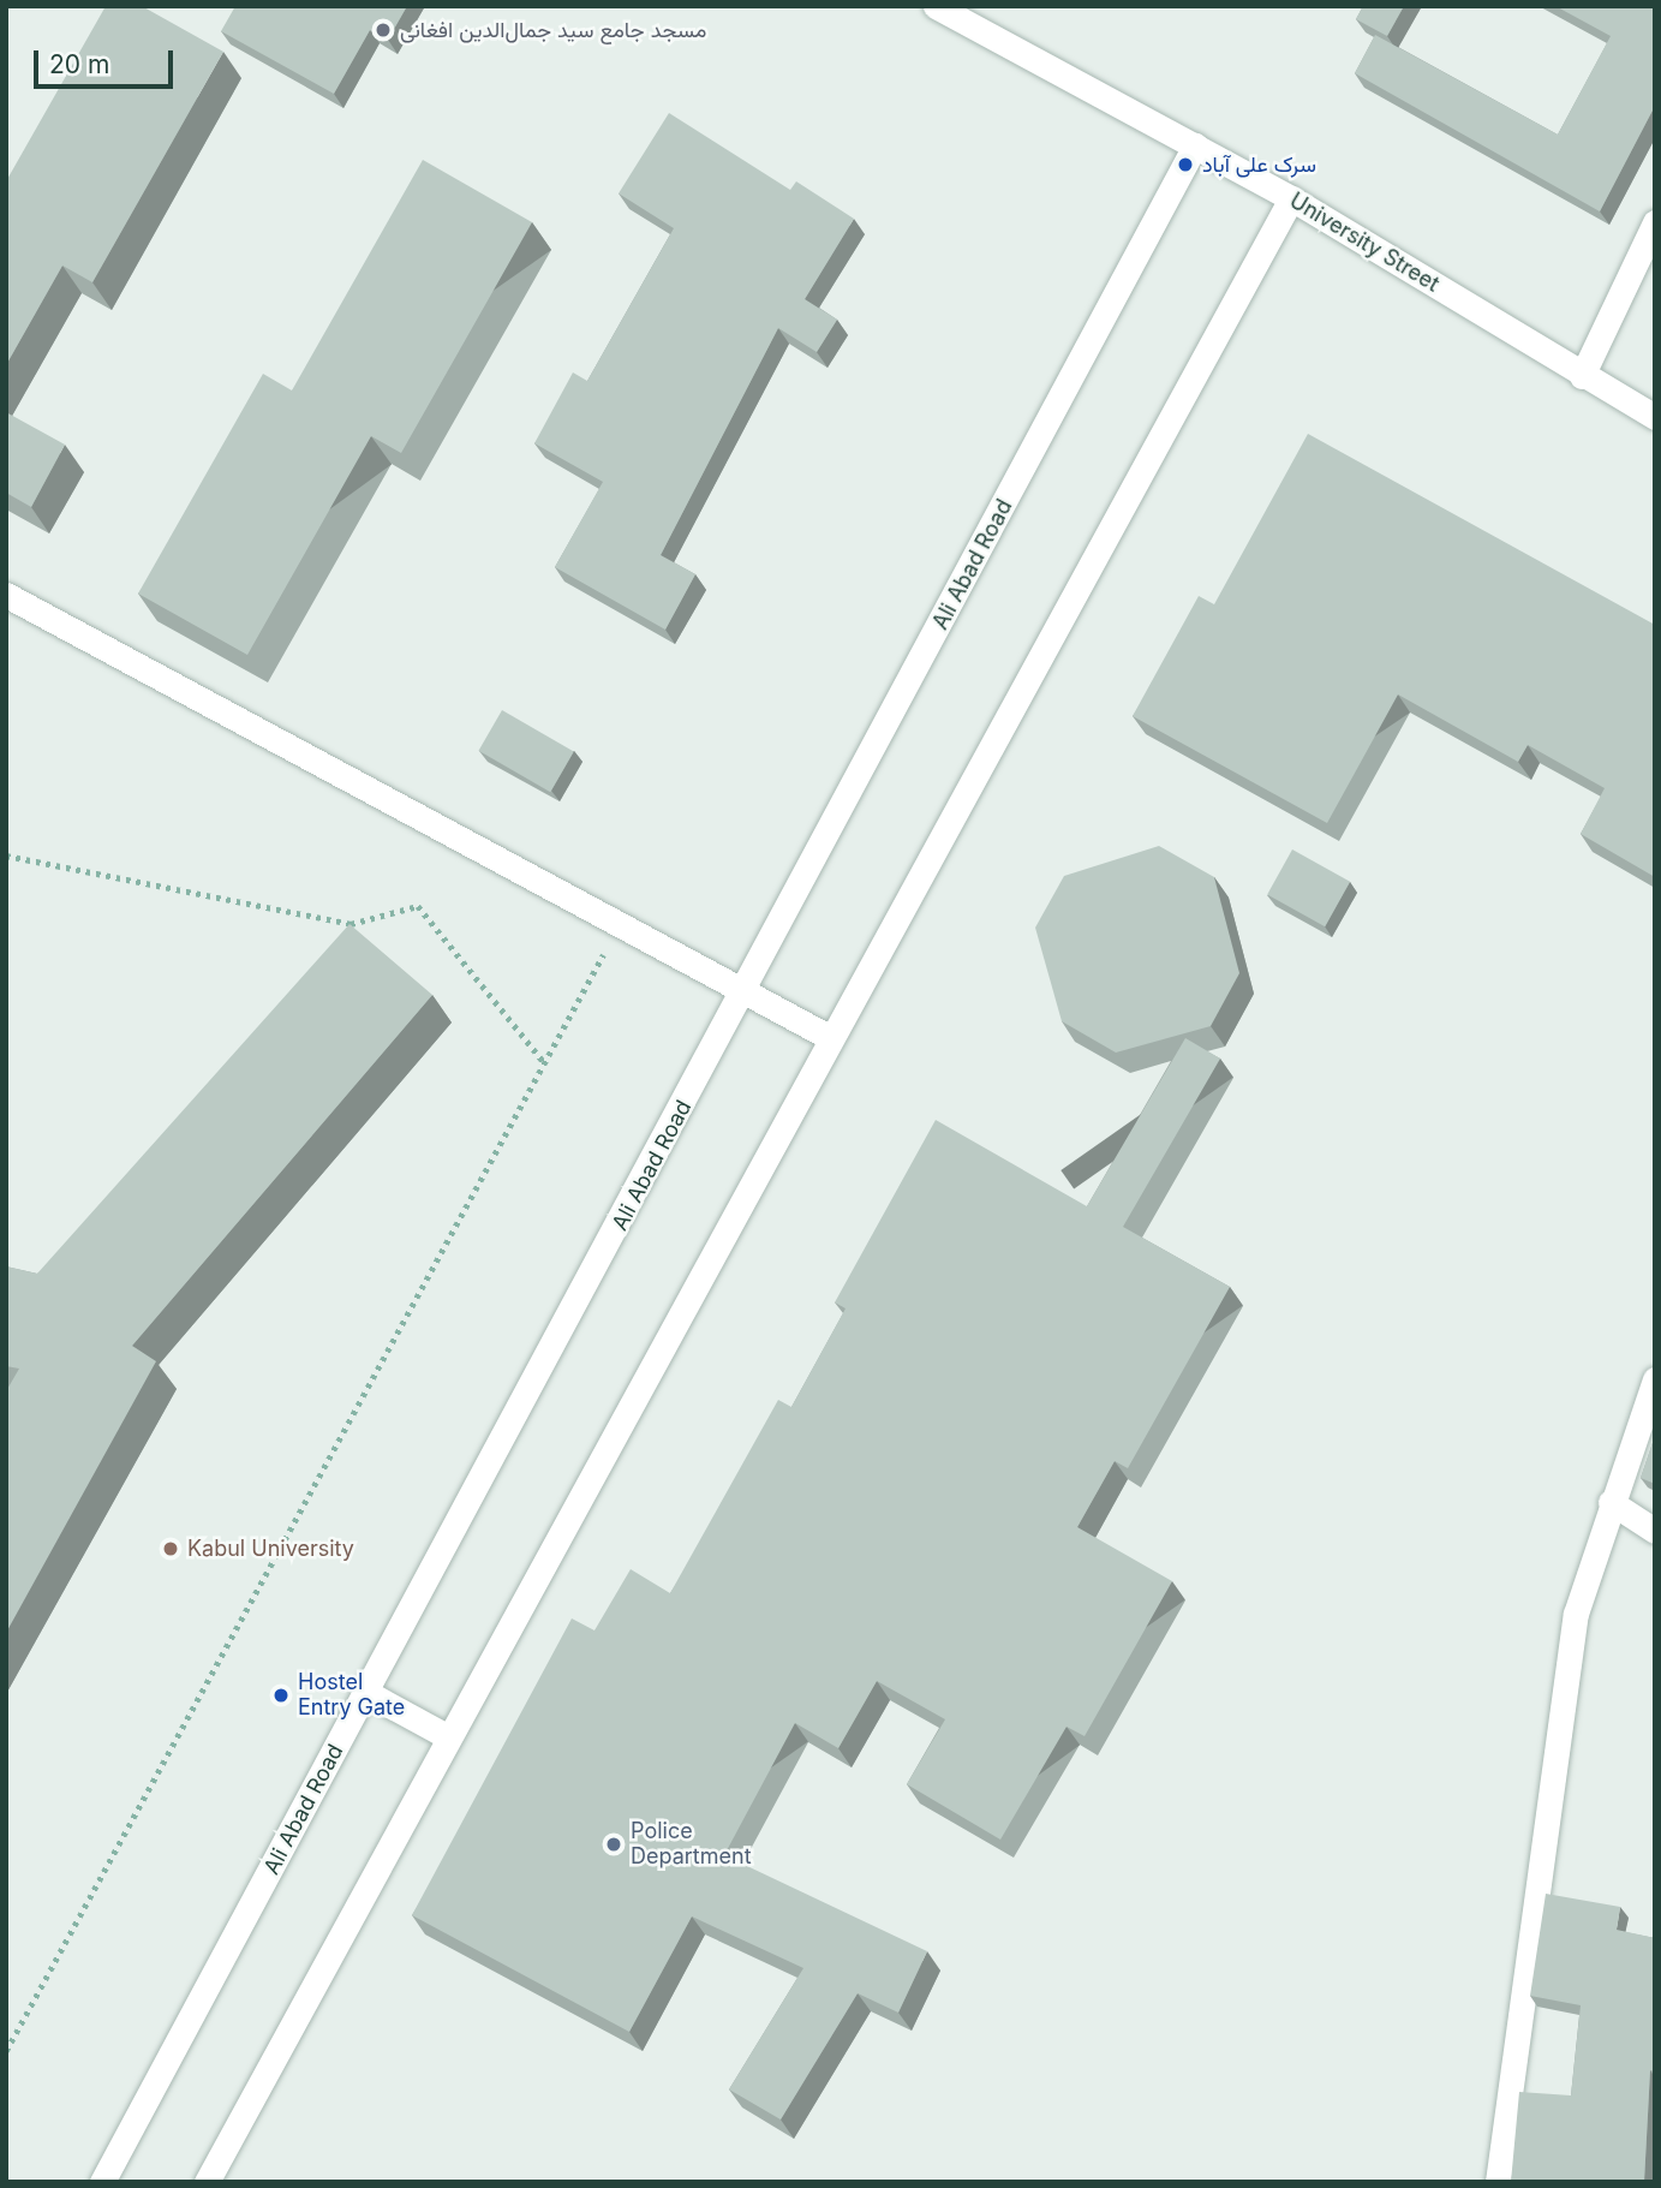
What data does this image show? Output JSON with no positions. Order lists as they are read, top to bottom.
{
  "streets": {
    "street": ["University Street", "Ali Abad Road"]
  },
  "crossings": [
    ["University Street", "Ali Abad Road"]
  ],
  "places": [
    "مسجد جامع سید جمال‌الدین افغانی",
    "سرک علی آباد",
    "Kabul University",
    "Hostel Entry Gate",
    "Police Department"
  ],
  "scale_bar": "20 m"
}
